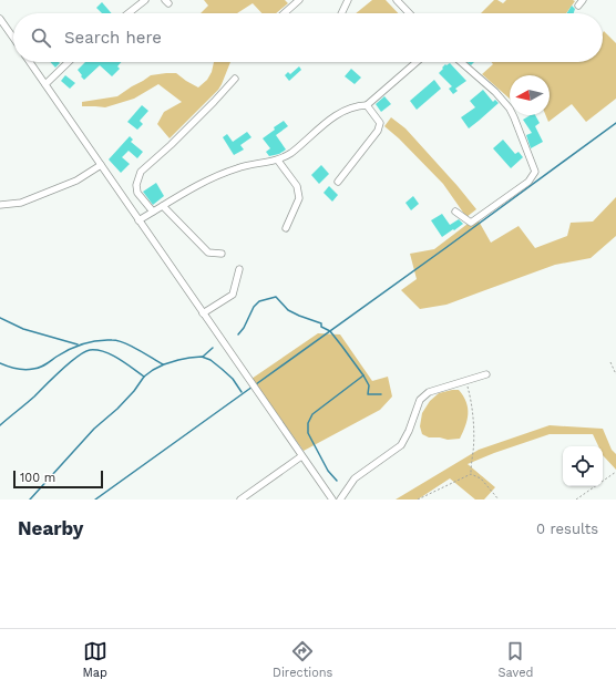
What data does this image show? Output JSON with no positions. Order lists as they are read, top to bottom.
{
  "scale_bar": "100 m",
  "north": "left",
  "page": {
    "search": "Search here",
    "scale": "100 m",
    "heading": ["Nearby", "0 results"],
    "nav": ["Map", "Directions", "Saved"]
  }
}
